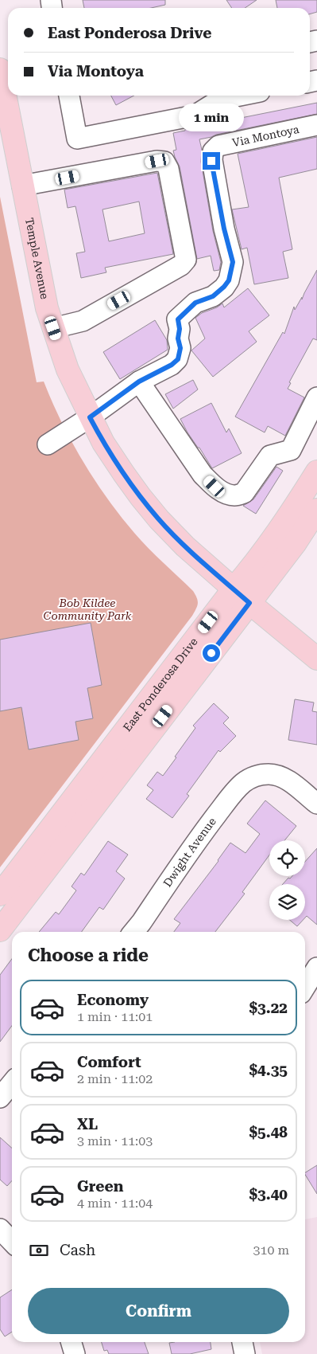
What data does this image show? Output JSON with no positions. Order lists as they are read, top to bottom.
{
  "streets": {
    "main road": ["Temple Avenue", "East Ponderosa Drive"],
    "street": ["Via Montoya", "Dwight Avenue"]
  },
  "crossings": [
    ["Via Montoya", "Temple Avenue"],
    ["Temple Avenue", "East Ponderosa Drive"]
  ],
  "parks": ["Bob Kildee Community Park"],
  "page": {
    "banner": ["East Ponderosa Drive", "Via Montoya"],
    "bubble": "1 min",
    "heading": "Choose a ride",
    "list": [
      {
        "name": "Economy",
        "note": "1 min · 11:01",
        "value": "$3.22"
      },
      {
        "name": "Comfort",
        "note": "2 min · 11:02",
        "value": "$4.35"
      },
      {
        "name": "XL",
        "note": "3 min · 11:03",
        "value": "$5.48"
      },
      {
        "name": "Green",
        "note": "4 min · 11:04",
        "value": "$3.40"
      }
    ],
    "pay": ["Cash", "310 m"],
    "buttons": "Confirm"
  }
}
